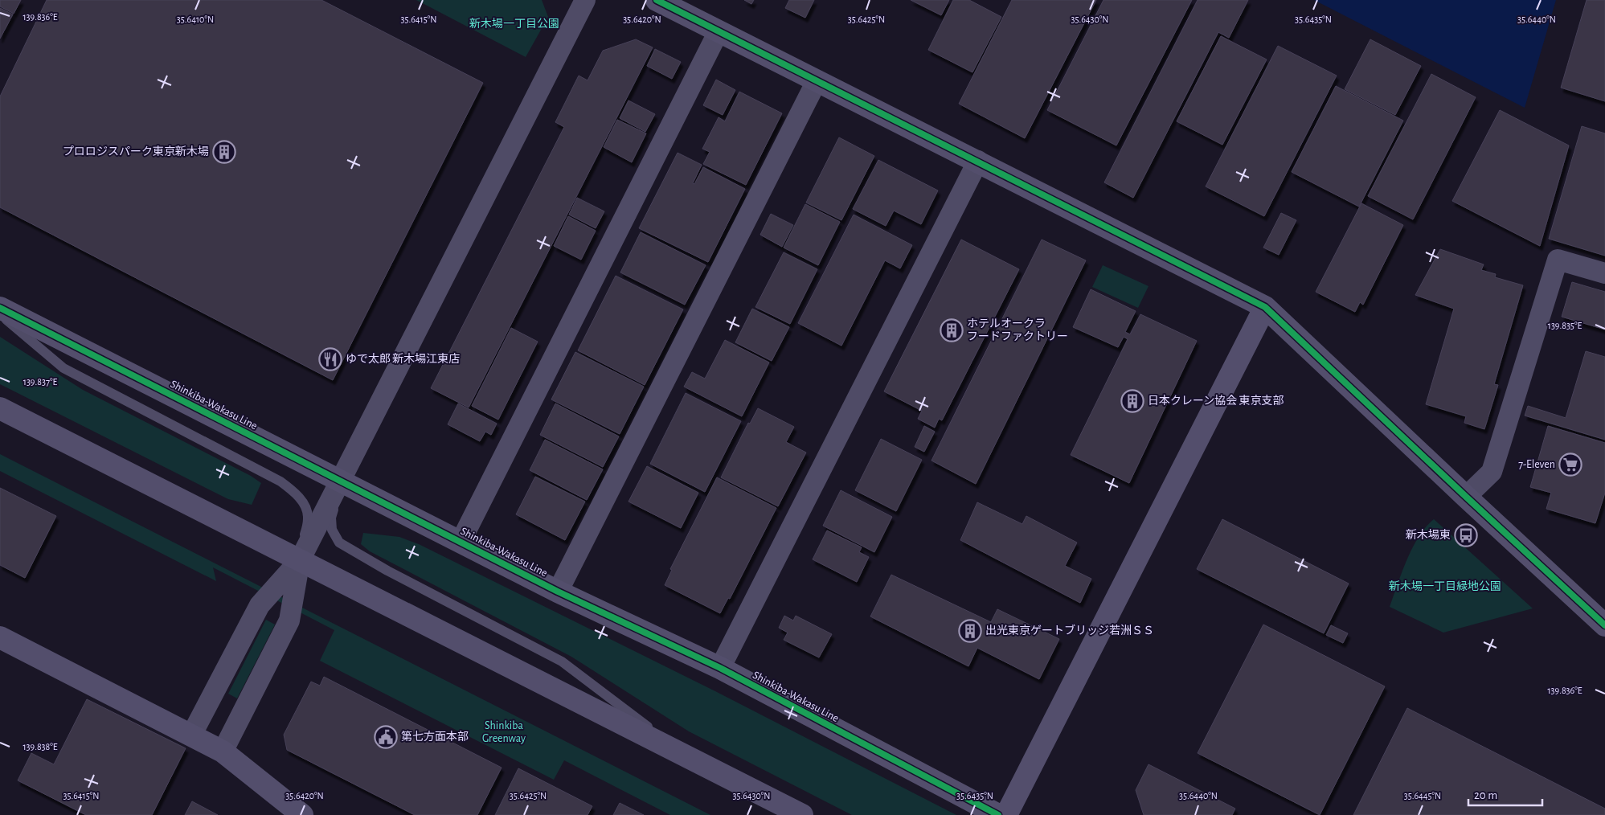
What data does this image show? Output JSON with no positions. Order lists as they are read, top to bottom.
{
  "streets": {
    "street": ["Shinkiba-Wakasu Line"]
  },
  "parks": ["新木場一丁目公園", "新木場一丁目緑地公園", "Shinkiba Greenway"],
  "places": {
    "building": [
      "プロロジスパーク東京新木場",
      "ホテルオークラ フードファクトリー",
      "日本クレーン協会 東京支部",
      "出光東京ゲートブリッジ若洲ＳＳ"
    ],
    "restaurant": ["ゆで太郎 新木場江東店"],
    "supermarket": ["7-Eleven"],
    "bus stop": ["新木場東"],
    "public building": ["第七方面本部"]
  },
  "scale_bar": "20 m",
  "coordinates": [
    "139.836°E",
    "35.6410°N",
    "35.6415°N",
    "35.6420°N",
    "35.6425°N",
    "35.6430°N",
    "35.6435°N",
    "35.6440°N",
    "139.835°E",
    "139.837°E",
    "139.838°E",
    "35.6445°N"
  ]
}
